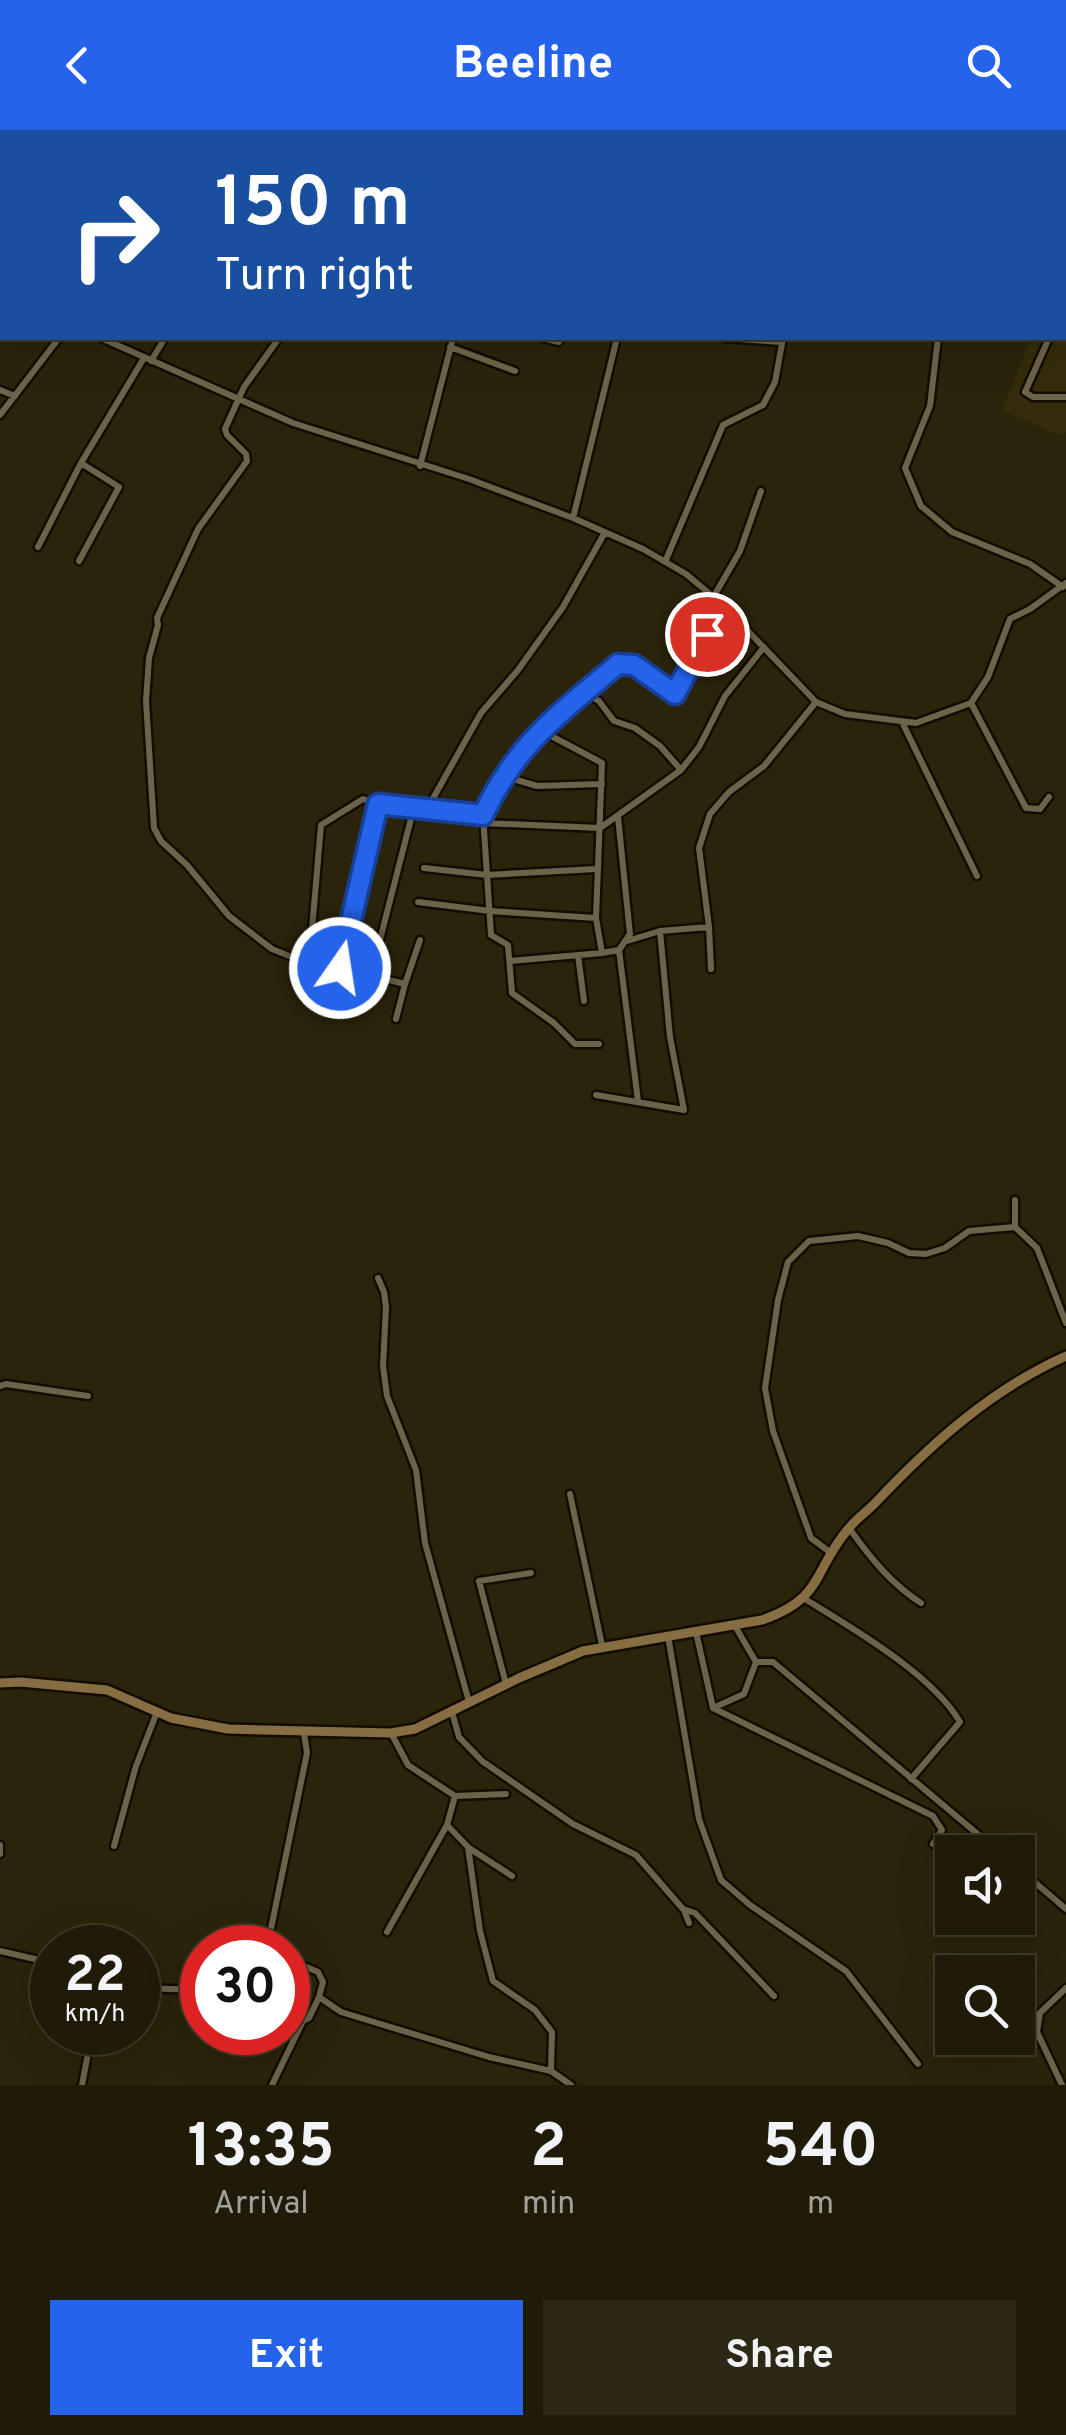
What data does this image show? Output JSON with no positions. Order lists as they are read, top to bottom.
{
  "page": {
    "header": "Beeline",
    "turn": ["150 m", "Turn right"],
    "speed": "22 km/h",
    "limit": "30",
    "eta": [
      "13:35",
      "Arrival",
      "2",
      "min",
      "540",
      "m"
    ],
    "buttons": ["Exit", "Share"]
  }
}
